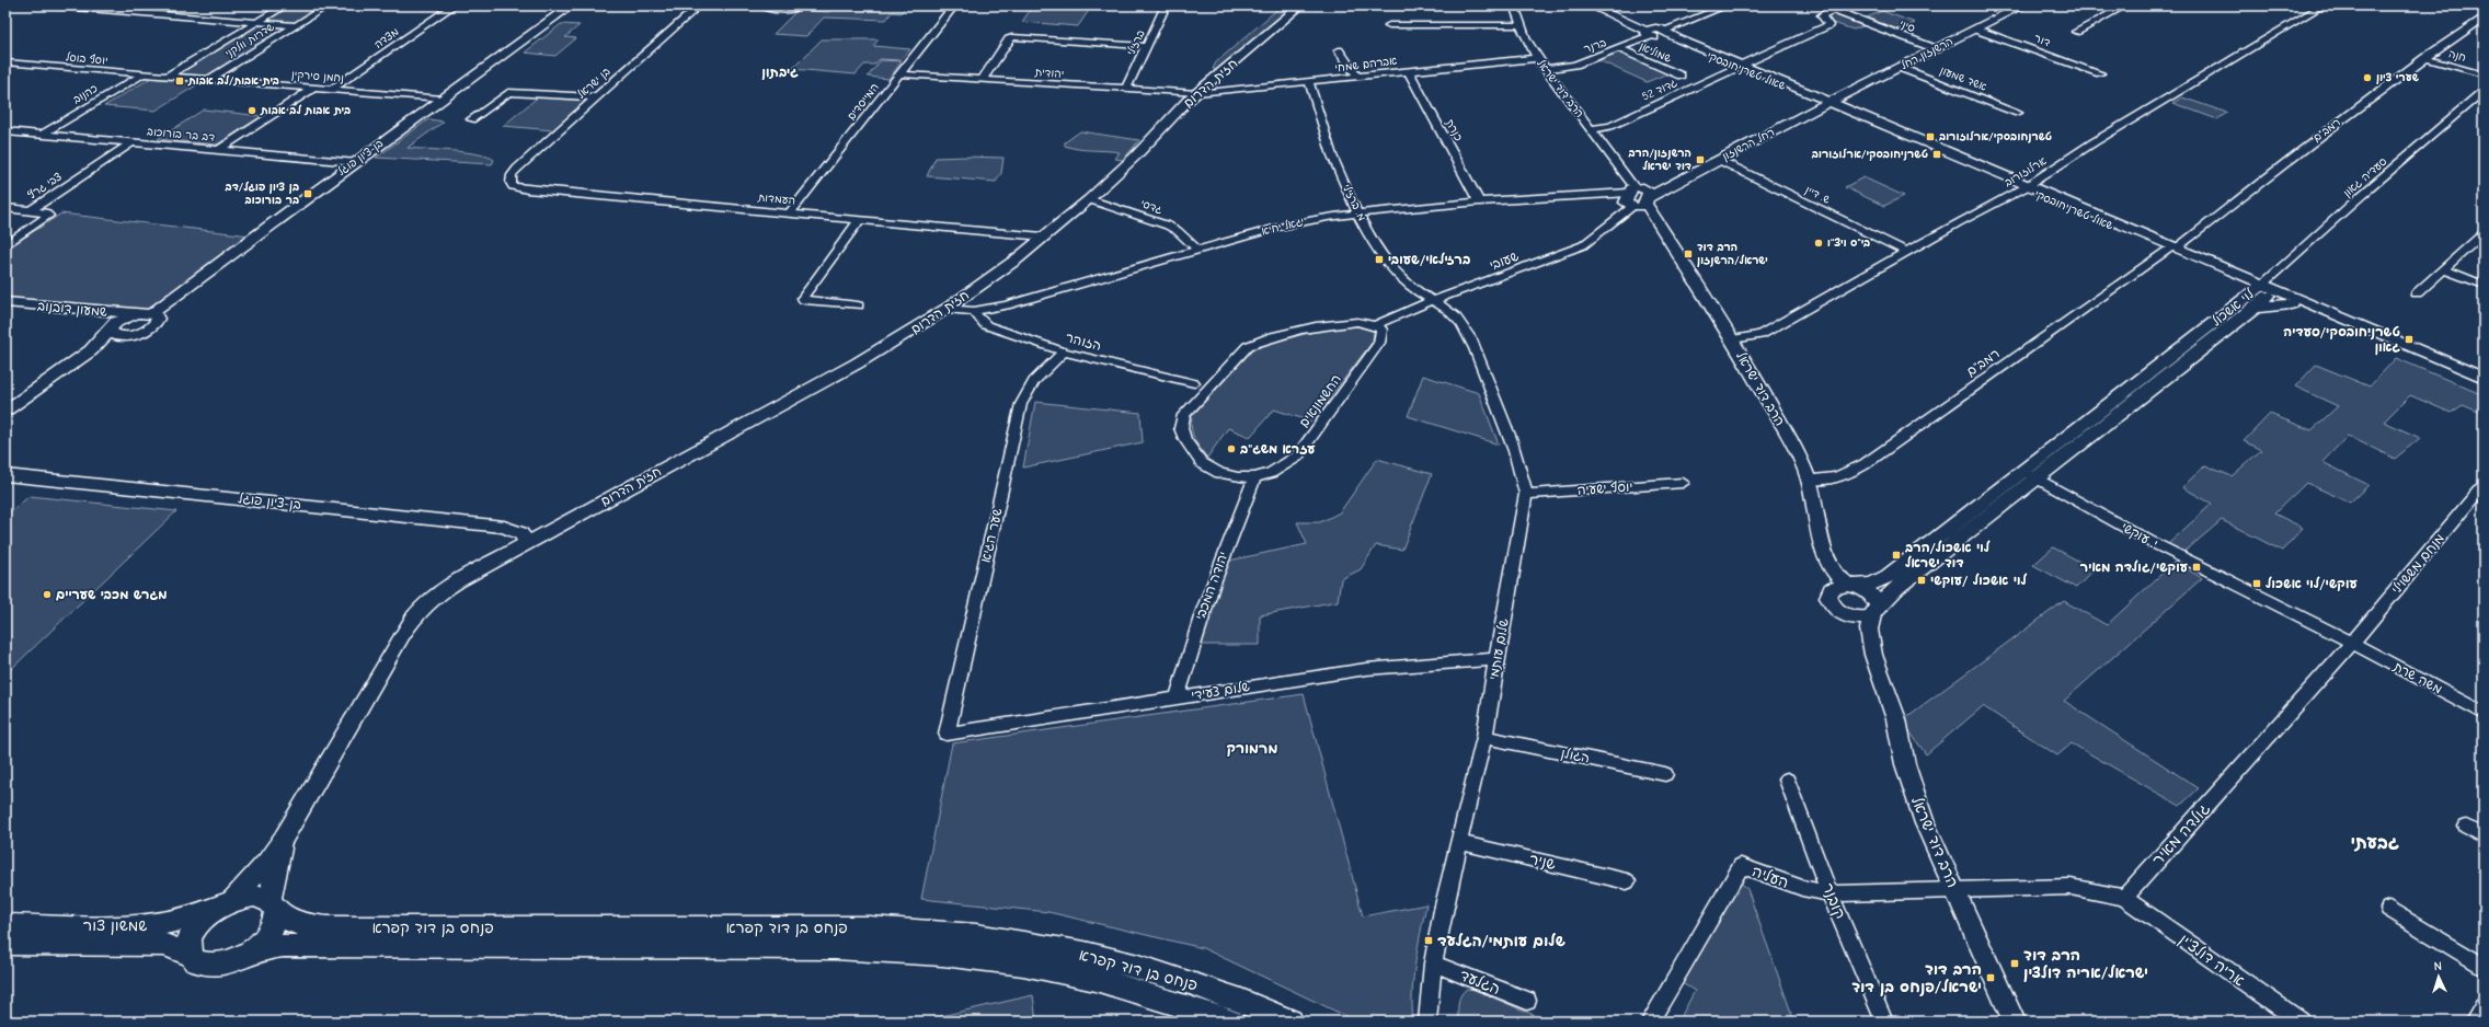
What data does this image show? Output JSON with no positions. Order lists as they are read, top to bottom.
{
  "streets": {
    "main road": ["שמשון צור", "פנחס בן דוד קפרא"],
    "street": [
      "סיני",
      "מצדה",
      "שדרות וולקני",
      "דור",
      "ברזילי",
      "ברנר",
      "שמוליאן",
      "הרשנזון רחל",
      "חנה",
      "יוסף בוסל",
      "אברהם שמחי",
      "שאול טשרניחובסקי",
      "יהודית",
      "נחמן סירקין",
      "אשד שמעון",
      "בן ישראל",
      "חזית הדרום",
      "הרב דוד ישראל",
      "גדוד 52",
      "כהנוב",
      "המייסדים",
      "כנרת",
      "רמב\"ם",
      "דב בר בורוכוב",
      "רחל הרשנזון",
      "בן-ציון פוגל",
      "ארלוזורוב",
      "סעדיה גאון",
      "צבי גרץ",
      "ש. דיין",
      "העמדות",
      "מ. ברזילי",
      "גדסי",
      "יגאל יחיא",
      "שעובי",
      "לוי אשכול",
      "שמעון דובנוב",
      "הזוהר",
      "החשמונאים",
      "יוסף ישעיה",
      "שער הגיא",
      "י. עוקשי",
      "מנחם מששוילי",
      "יהודה המכבי",
      "שלום עותמי",
      "משה שרת",
      "שלום צעידי",
      "הגולן",
      "גולדה מאיר",
      "שניר",
      "העליה",
      "קובנר",
      "אריה דולצ'ין",
      "הגלעד"
    ]
  },
  "crossings": [
    ["סיני", "הרשנזון רחל"],
    ["סיני", "גדוד 52"],
    ["מצדה", "נחמן סירקין"],
    ["שדרות וולקני", "יוסף בוסל"],
    ["שדרות וולקני", "נחמן סירקין"],
    ["דור", "הרשנזון רחל"],
    ["ברזילי", "יהודית"],
    ["ברנר", "שמוליאן"],
    ["ברנר", "שאול טשרניחובסקי"],
    ["ברנר", "הרב דוד ישראל"],
    ["הרשנזון רחל", "שאול טשרניחובסקי"],
    ["הרשנזון רחל", "אשד שמעון"],
    ["הרשנזון רחל", "רחל הרשנזון"],
    ["חנה", "רמב\"ם"],
    ["יוסף בוסל", "נחמן סירקין"],
    ["יוסף בוסל", "כהנוב"],
    ["אברהם שמחי", "יהודית"],
    ["אברהם שמחי", "חזית הדרום"],
    ["אברהם שמחי", "הרב דוד ישראל"],
    ["אברהם שמחי", "כנרת"],
    ["אברהם שמחי", "מ. ברזילי"],
    ["שאול טשרניחובסקי", "גדוד 52"],
    ["שאול טשרניחובסקי", "רמב\"ם"],
    ["שאול טשרניחובסקי", "רחל הרשנזון"],
    ["שאול טשרניחובסקי", "ארלוזורוב"],
    ["שאול טשרניחובסקי", "סעדיה גאון"],
    ["שאול טשרניחובסקי", "לוי אשכול"],
    ["יהודית", "חזית הדרום"],
    ["יהודית", "המייסדים"],
    ["נחמן סירקין", "בן-ציון פוגל"],
    ["בן ישראל", "העמדות"],
    ["חזית הדרום", "בן-ציון פוגל"],
    ["חזית הדרום", "העמדות"],
    ["חזית הדרום", "גדסי"],
    ["חזית הדרום", "יגאל יחיא"],
    ["הרב דוד ישראל", "גדוד 52"],
    ["הרב דוד ישראל", "רמב\"ם"],
    ["הרב דוד ישראל", "רחל הרשנזון"],
    ["הרב דוד ישראל", "ארלוזורוב"],
    ["הרב דוד ישראל", "יגאל יחיא"],
    ["הרב דוד ישראל", "שעובי"],
    ["הרב דוד ישראל", "לוי אשכול"],
    ["הרב דוד ישראל", "העליה"],
    ["כהנוב", "דב בר בורוכוב"],
    ["המייסדים", "העמדות"],
    ["כנרת", "יגאל יחיא"],
    ["דב בר בורוכוב", "בן-ציון פוגל"],
    ["דב בר בורוכוב", "צבי גרץ"],
    ["רחל הרשנזון", "ש. דיין"],
    ["רחל הרשנזון", "יגאל יחיא"],
    ["רחל הרשנזון", "שעובי"],
    ["בן-ציון פוגל", "שמעון דובנוב"],
    ["ארלוזורוב", "ש. דיין"],
    ["סעדיה גאון", "לוי אשכול"],
    ["מ. ברזילי", "יגאל יחיא"],
    ["מ. ברזילי", "שעובי"],
    ["מ. ברזילי", "שלום עותמי"],
    ["גדסי", "יגאל יחיא"],
    ["יגאל יחיא", "שעובי"],
    ["יגאל יחיא", "הזוהר"],
    ["שעובי", "החשמונאים"],
    ["שעובי", "שלום עותמי"],
    ["לוי אשכול", "י. עוקשי"],
    ["הזוהר", "שער הגיא"],
    ["החשמונאים", "יהודה המכבי"],
    ["יוסף ישעיה", "שלום עותמי"],
    ["שער הגיא", "שלום צעידי"],
    ["י. עוקשי", "מנחם מששוילי"],
    ["י. עוקשי", "משה שרת"],
    ["י. עוקשי", "גולדה מאיר"],
    ["מנחם מששוילי", "משה שרת"],
    ["מנחם מששוילי", "גולדה מאיר"],
    ["יהודה המכבי", "שלום צעידי"],
    ["שלום עותמי", "שלום צעידי"],
    ["שלום עותמי", "הגולן"],
    ["שלום עותמי", "שניר"],
    ["שלום עותמי", "הגלעד"],
    ["משה שרת", "גולדה מאיר"],
    ["גולדה מאיר", "אריה דולצ'ין"],
    ["העליה", "קובנר"],
    ["שמשון צור", "פנחס בן דוד קפרא"]
  ],
  "districts": ["גיבתון", "מרמורק", "גבעתי"],
  "places": {
    "other": [
      "שערי ציון",
      "בית אבות לב אבות",
      "בי\"ס ויצ\"ו",
      "עזרא משג\"ב",
      "מגרש מכבי שעריים"
    ],
    "transit": [
      "בית אבות/לב אבות",
      "טשרנחובסקי/ארלוזורוב",
      "טשרניחובסקי/ארלוזורוב",
      "הרשנזון/הרב דוד ישראל",
      "בן ציון פוגל/דב בר בורוכוב",
      "הרב דוד ישראל/הרשנזון",
      "ברזילאי/שעובי",
      "טשרניחובסקי/סעדיה גאון",
      "לוי אשכול/הרב דוד ישראל",
      "עוקשי/גולדה מאיר",
      "לוי אשכול /עוקשי",
      "עוקשי/לוי אשכול",
      "שלום עותמי/הגלעד",
      "הרב דוד ישראל/אריה דולצין",
      "הרב דוד ישראל/פנחס בן דוד"
    ]
  },
  "north": "top"
}
